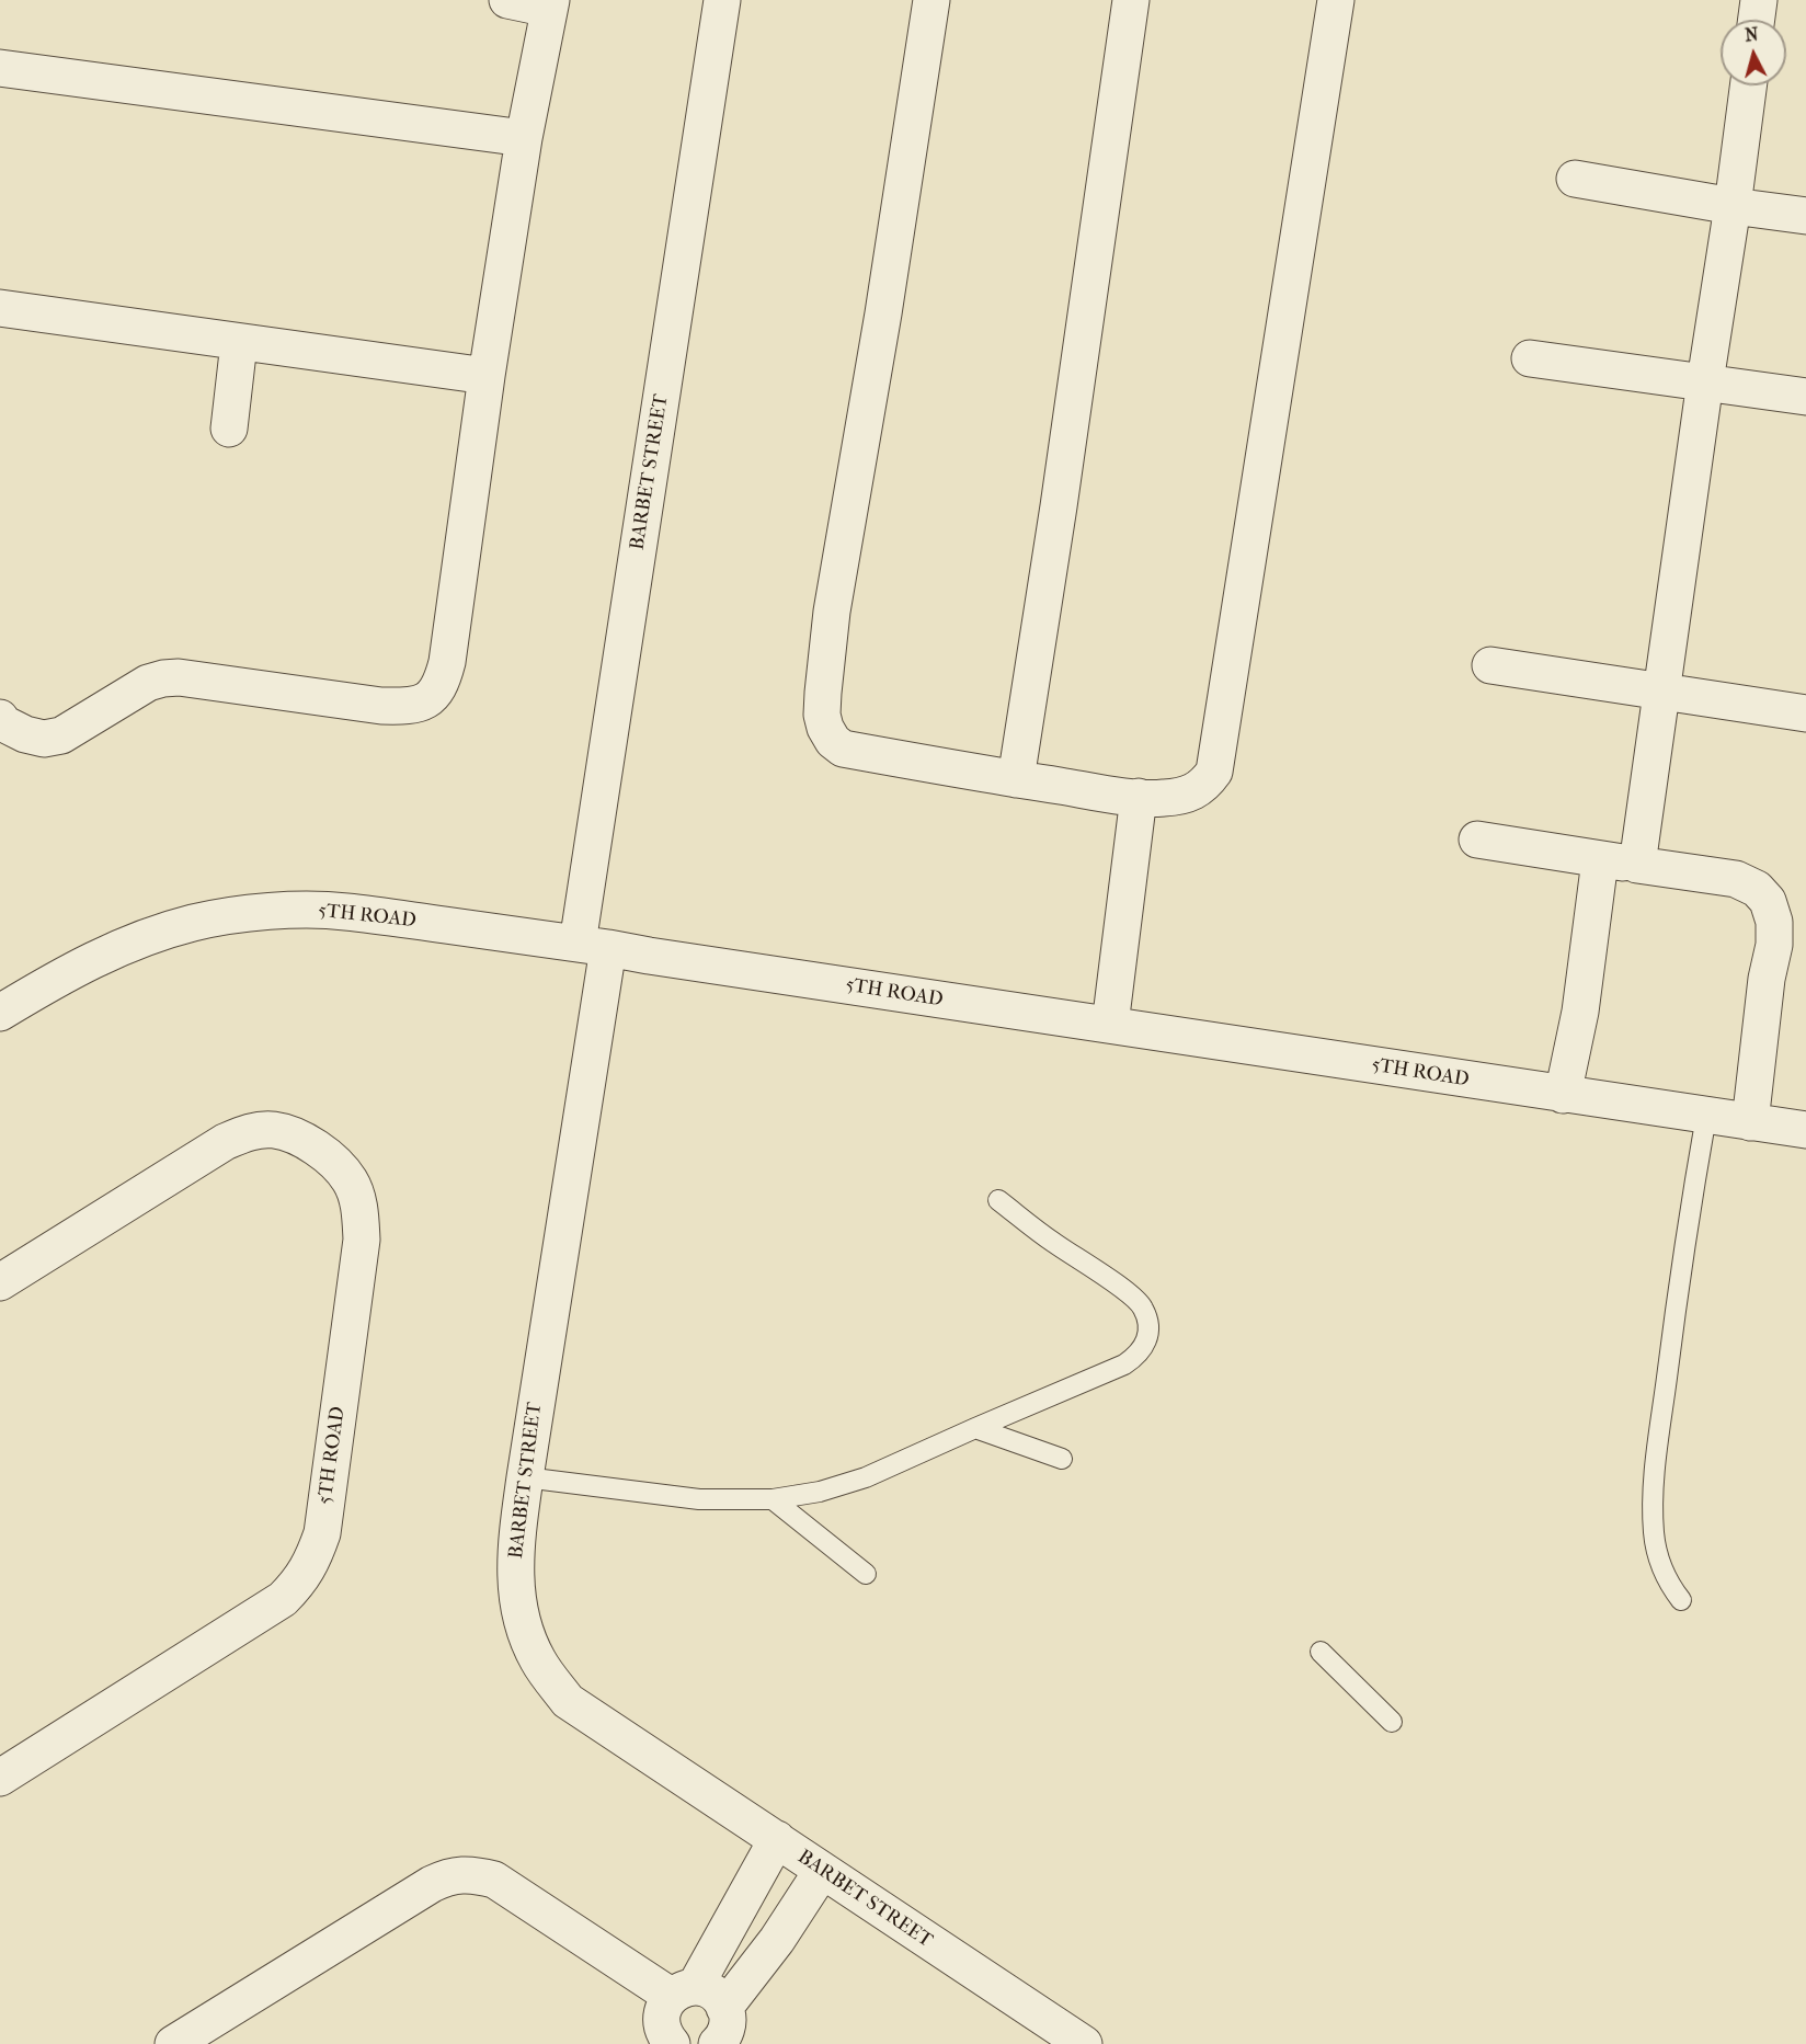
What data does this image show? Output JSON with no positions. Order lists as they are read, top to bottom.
{
  "streets": {
    "street": ["BARBET STREET", "5TH ROAD"]
  },
  "crossings": [
    ["BARBET STREET", "5TH ROAD"]
  ],
  "north": "top"
}
